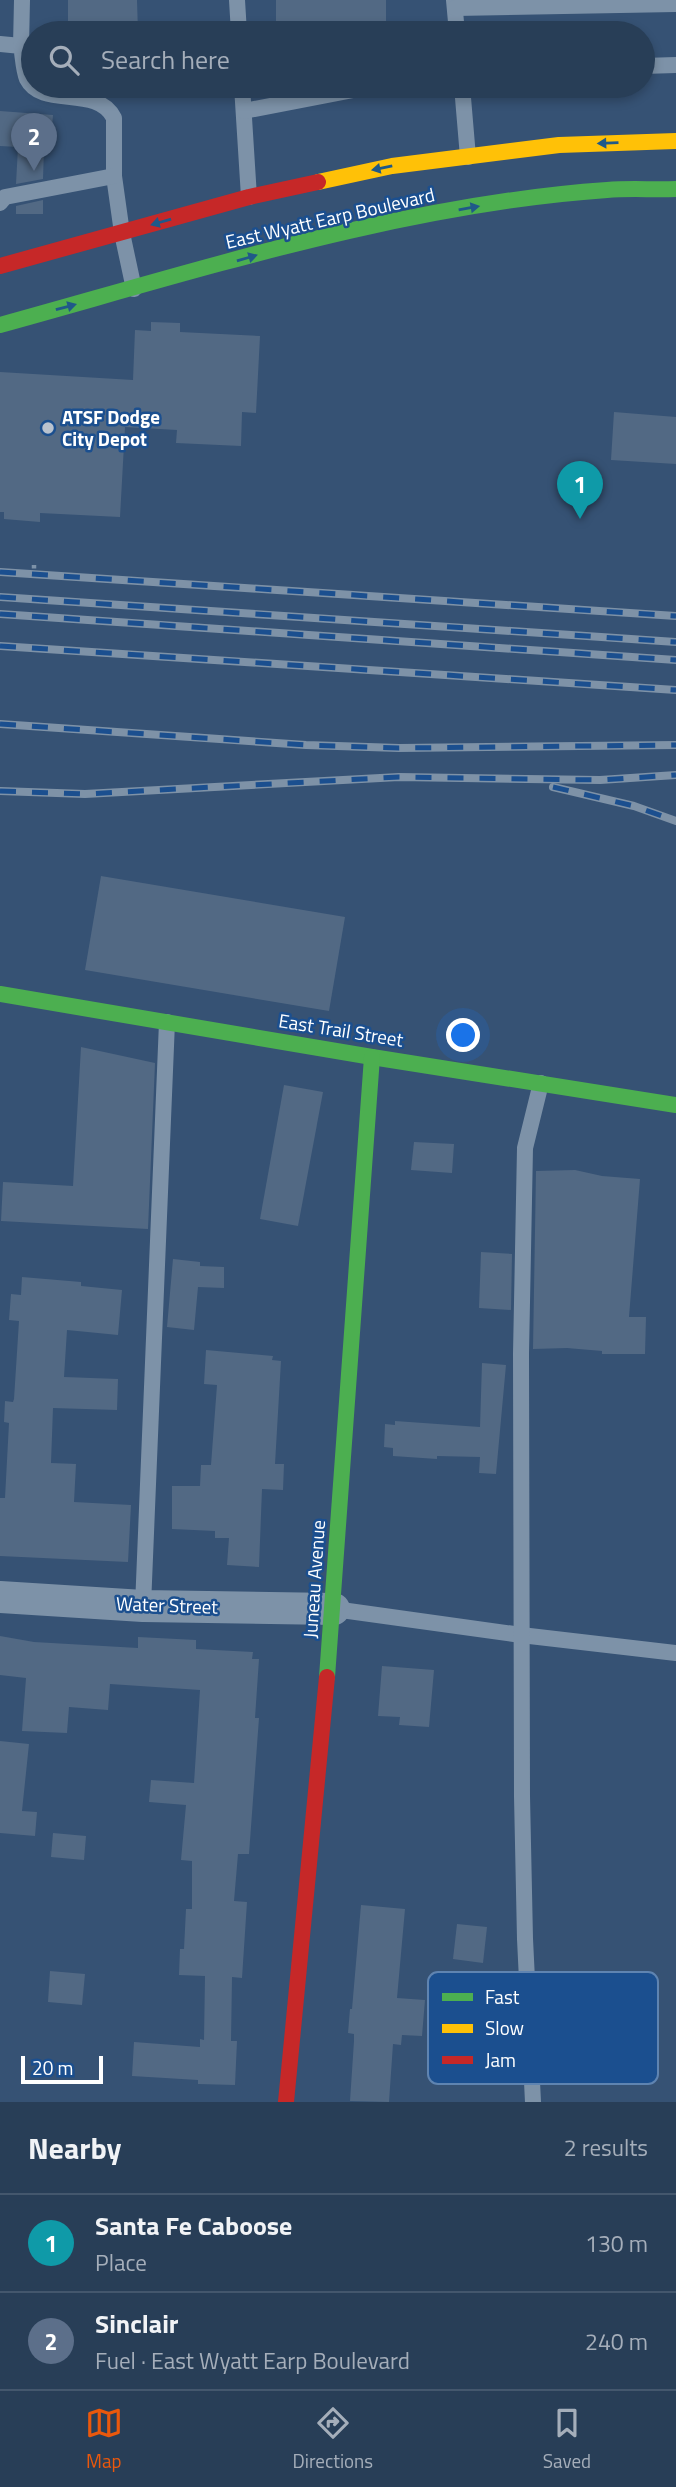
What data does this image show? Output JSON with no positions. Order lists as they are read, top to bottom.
{
  "streets": {
    "main road": ["East Wyatt Earp Boulevard", "East Trail Street", "Juneau Avenue"],
    "street": ["Water Street"]
  },
  "crossings": [
    ["East Trail Street", "Juneau Avenue"],
    ["Juneau Avenue", "Water Street"]
  ],
  "places": ["ATSF Dodge City Depot"],
  "legend": ["Fast", "Slow", "Jam"],
  "scale_bar": "20 m",
  "page": {
    "search": "Search here",
    "pins": ["2", "1"],
    "scale": "20 m",
    "heading": ["Nearby", "2 results"],
    "list": [
      {
        "mark": "1",
        "name": "Santa Fe Caboose",
        "note": "Place",
        "value": "130 m"
      },
      {
        "mark": "2",
        "name": "Sinclair",
        "note": "Fuel · East Wyatt Earp Boulevard",
        "value": "240 m"
      }
    ],
    "nav": ["Map", "Directions", "Saved"]
  }
}
